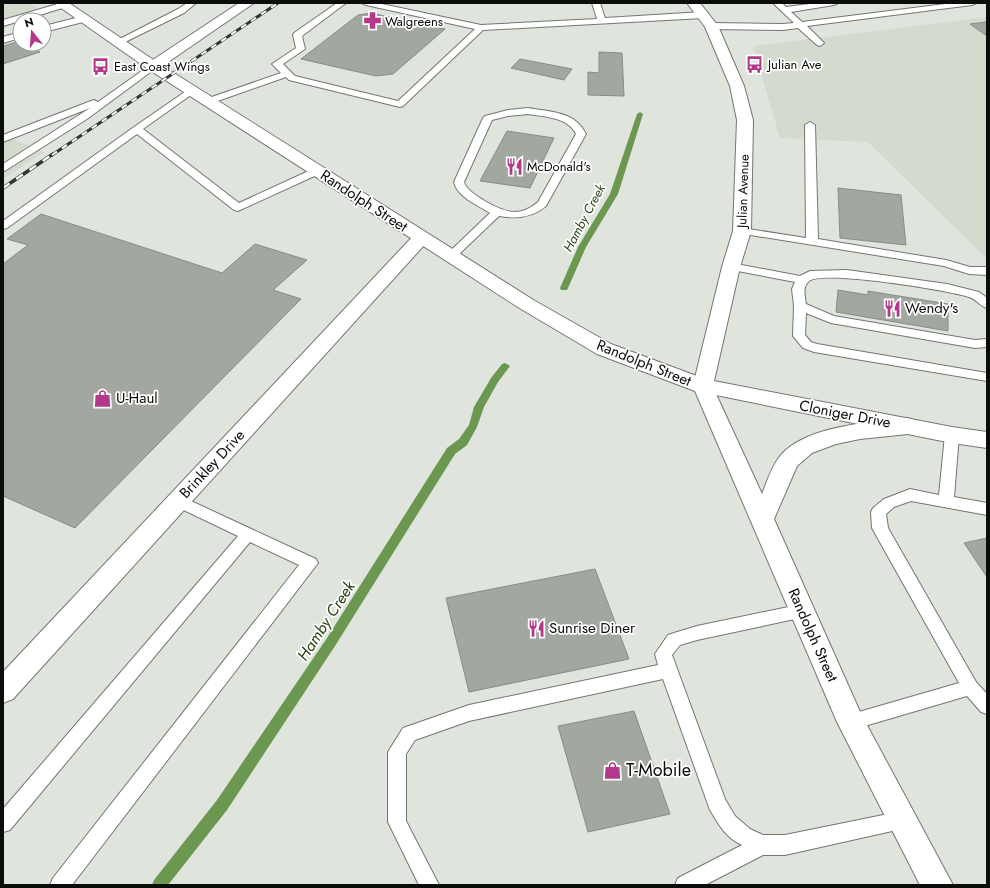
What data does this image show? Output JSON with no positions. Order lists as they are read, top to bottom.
{
  "streets": {
    "main road": [
      "Julian Avenue",
      "Randolph Street",
      "Cloniger Drive",
      "Brinkley Drive"
    ]
  },
  "crossings": [
    ["Julian Avenue", "Randolph Street"],
    ["Julian Avenue", "Cloniger Drive"],
    ["Randolph Street", "Cloniger Drive"],
    ["Randolph Street", "Brinkley Drive"]
  ],
  "water": ["Hamby Creek"],
  "places": {
    "pharmacy": ["Walgreens"],
    "bus stop": ["Julian Ave", "East Coast Wings"],
    "restaurant": ["McDonald's", "Wendy's", "Sunrise Diner"],
    "shop": ["U-Haul", "T-Mobile"]
  },
  "north": "top"
}
